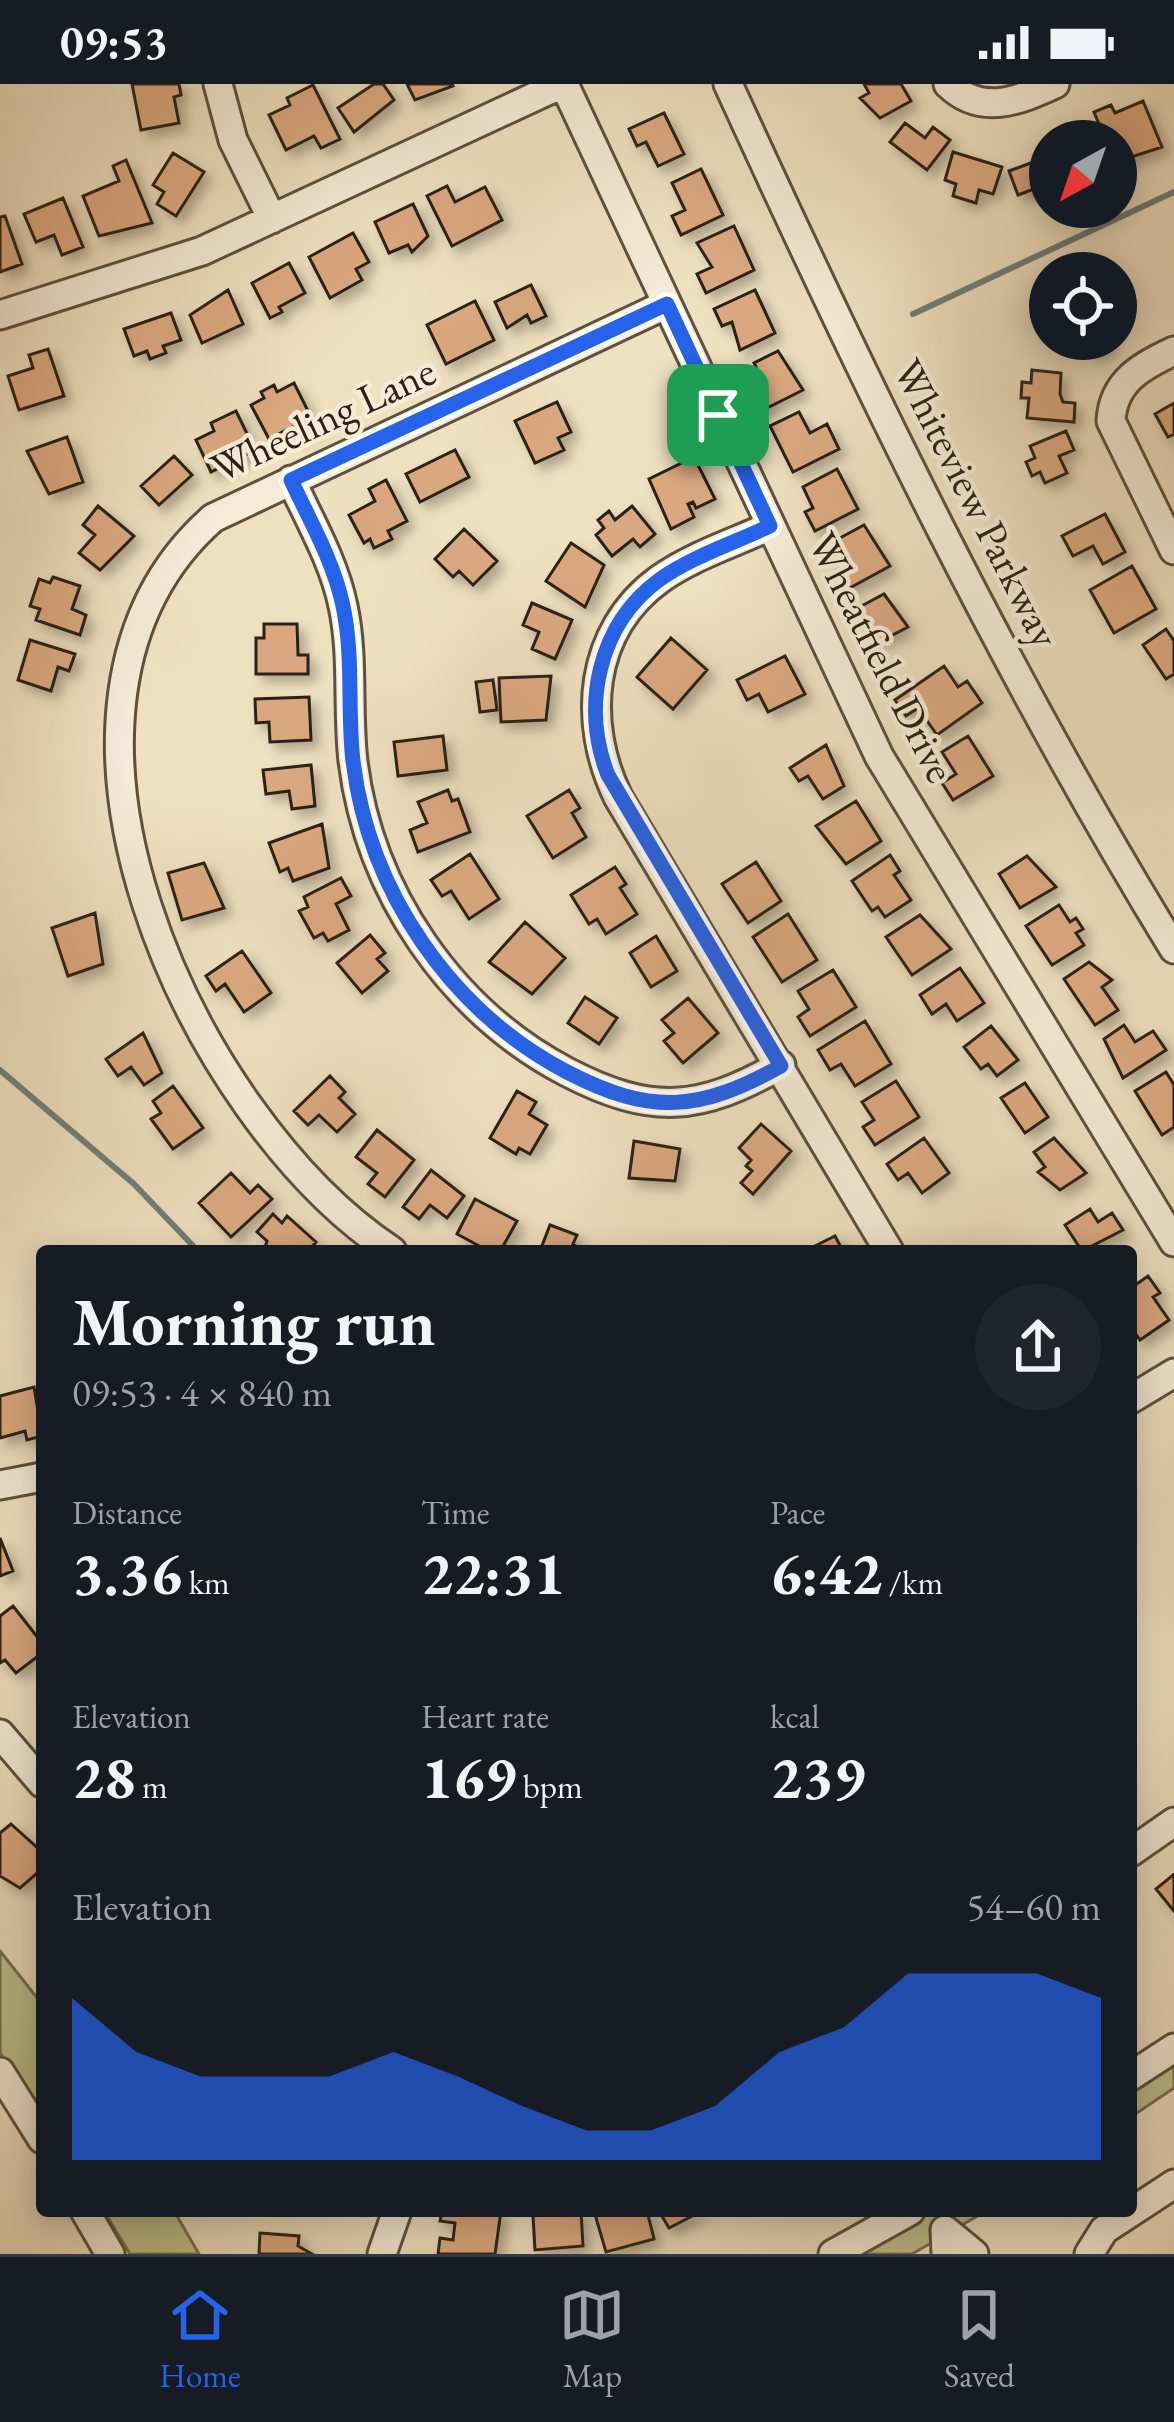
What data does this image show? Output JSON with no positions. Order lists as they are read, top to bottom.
{
  "streets": {
    "street": ["Wheeling Lane", "Whiteview Parkway", "Wheatfield Drive"]
  },
  "crossings": [
    ["Wheeling Lane", "Wheatfield Drive"]
  ],
  "north": "bottom left",
  "page": {
    "status": "09:53",
    "heading": ["Morning run", "09:53 · 4 × 840 m"],
    "stats": [
      ["Distance", "3.36 km"],
      ["Time", "22:31"],
      ["Pace", "6:42 /km"],
      ["Elevation", "28 m"],
      ["Heart rate", "169 bpm"],
      ["kcal", "239"]
    ],
    "chart": ["Elevation", "54–60 m"],
    "tabs": ["Home", "Map", "Saved"]
  }
}
